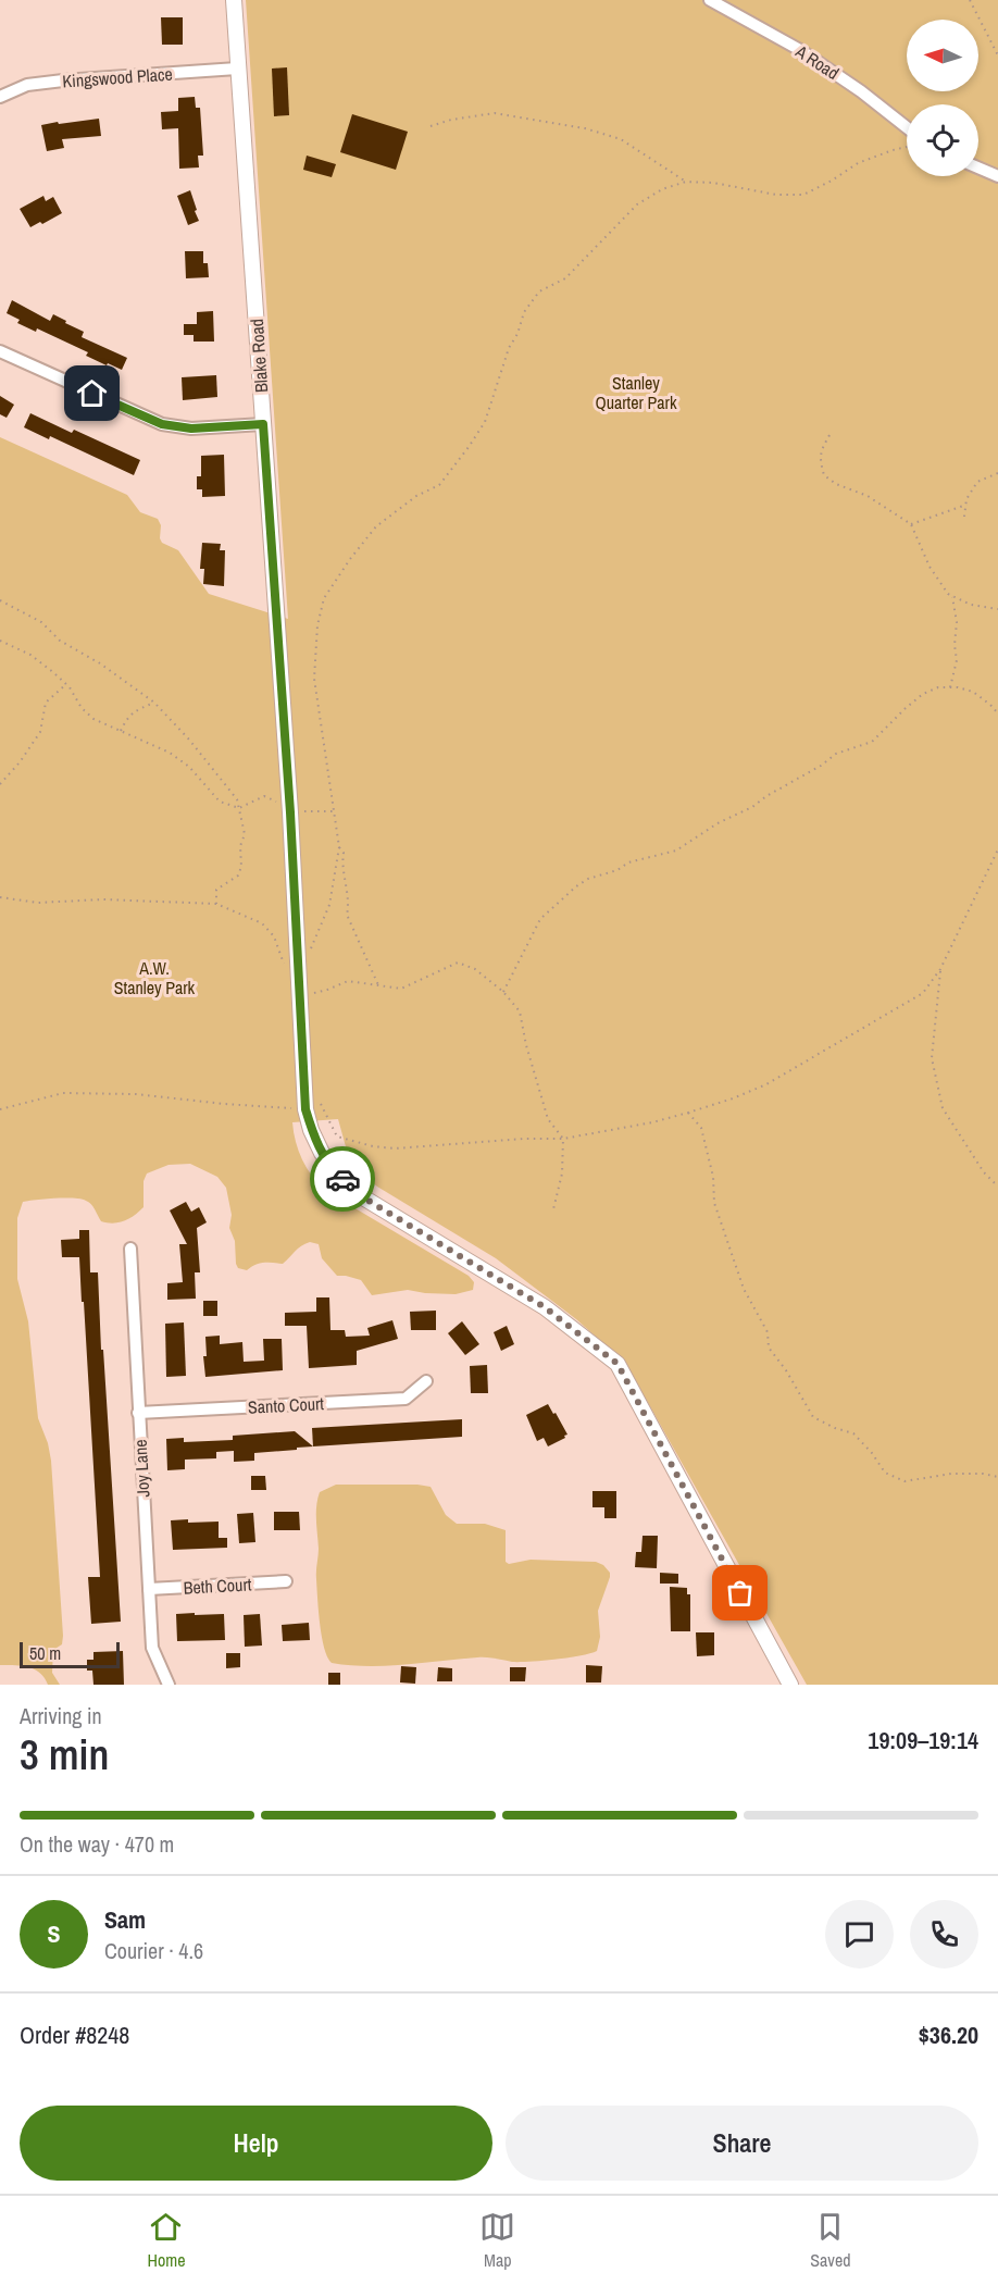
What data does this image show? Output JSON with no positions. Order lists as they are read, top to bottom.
{
  "streets": {
    "street": [
      "A Road",
      "Kingswood Place",
      "Blake Road",
      "Santo Court",
      "Joy Lane",
      "Beth Court"
    ]
  },
  "crossings": [
    ["Kingswood Place", "Blake Road"],
    ["Santo Court", "Joy Lane"],
    ["Joy Lane", "Beth Court"]
  ],
  "parks": ["Stanley Quarter Park", "A.W. Stanley Park"],
  "scale_bar": "50 m",
  "north": "left",
  "page": {
    "scale": "50 m",
    "heading": ["3 min", "Arriving in", "19:09–19:14"],
    "panel": [
      "Sam",
      "Courier · 4.6",
      "Order #8248",
      "$36.20"
    ],
    "bar": "On the way · 470 m",
    "round": "S",
    "buttons": ["Help", "Share"],
    "tabs": ["Home", "Map", "Saved"]
  }
}
